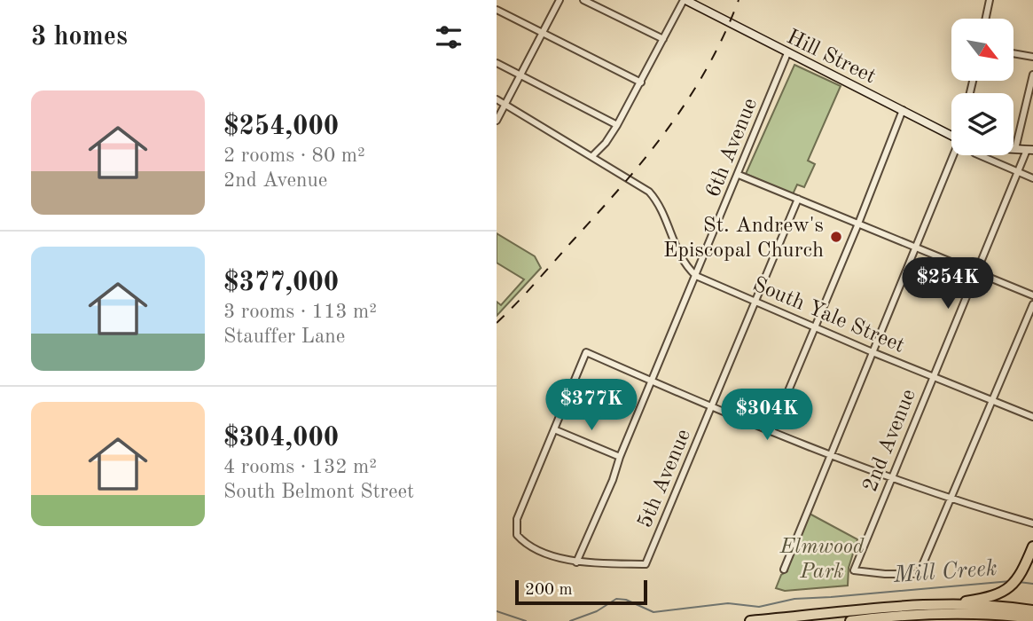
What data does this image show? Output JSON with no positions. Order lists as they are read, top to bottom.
{
  "streets": {
    "main road": ["Hill Street"],
    "street": [
      "6th Avenue",
      "South Yale Street",
      "2nd Avenue",
      "5th Avenue"
    ]
  },
  "crossings": [
    ["Hill Street", "6th Avenue"],
    ["Hill Street", "2nd Avenue"],
    ["6th Avenue", "South Yale Street"],
    ["6th Avenue", "5th Avenue"],
    ["South Yale Street", "2nd Avenue"],
    ["South Yale Street", "5th Avenue"]
  ],
  "water": ["Mill Creek"],
  "parks": ["Elmwood Park"],
  "places": ["St. Andrew's Episcopal Church"],
  "scale_bar": "200 m",
  "north": "bottom right",
  "page": {
    "heading": "3 homes",
    "list": [
      {
        "name": "$254,000",
        "note": "2 rooms · 80 m² · 2nd Avenue"
      },
      {
        "name": "$377,000",
        "note": "3 rooms · 113 m² · Stauffer Lane"
      },
      {
        "name": "$304,000",
        "note": "4 rooms · 132 m² · South Belmont Street"
      }
    ],
    "price": ["$254K", "$377K", "$304K"],
    "scale": "200 m"
  }
}
